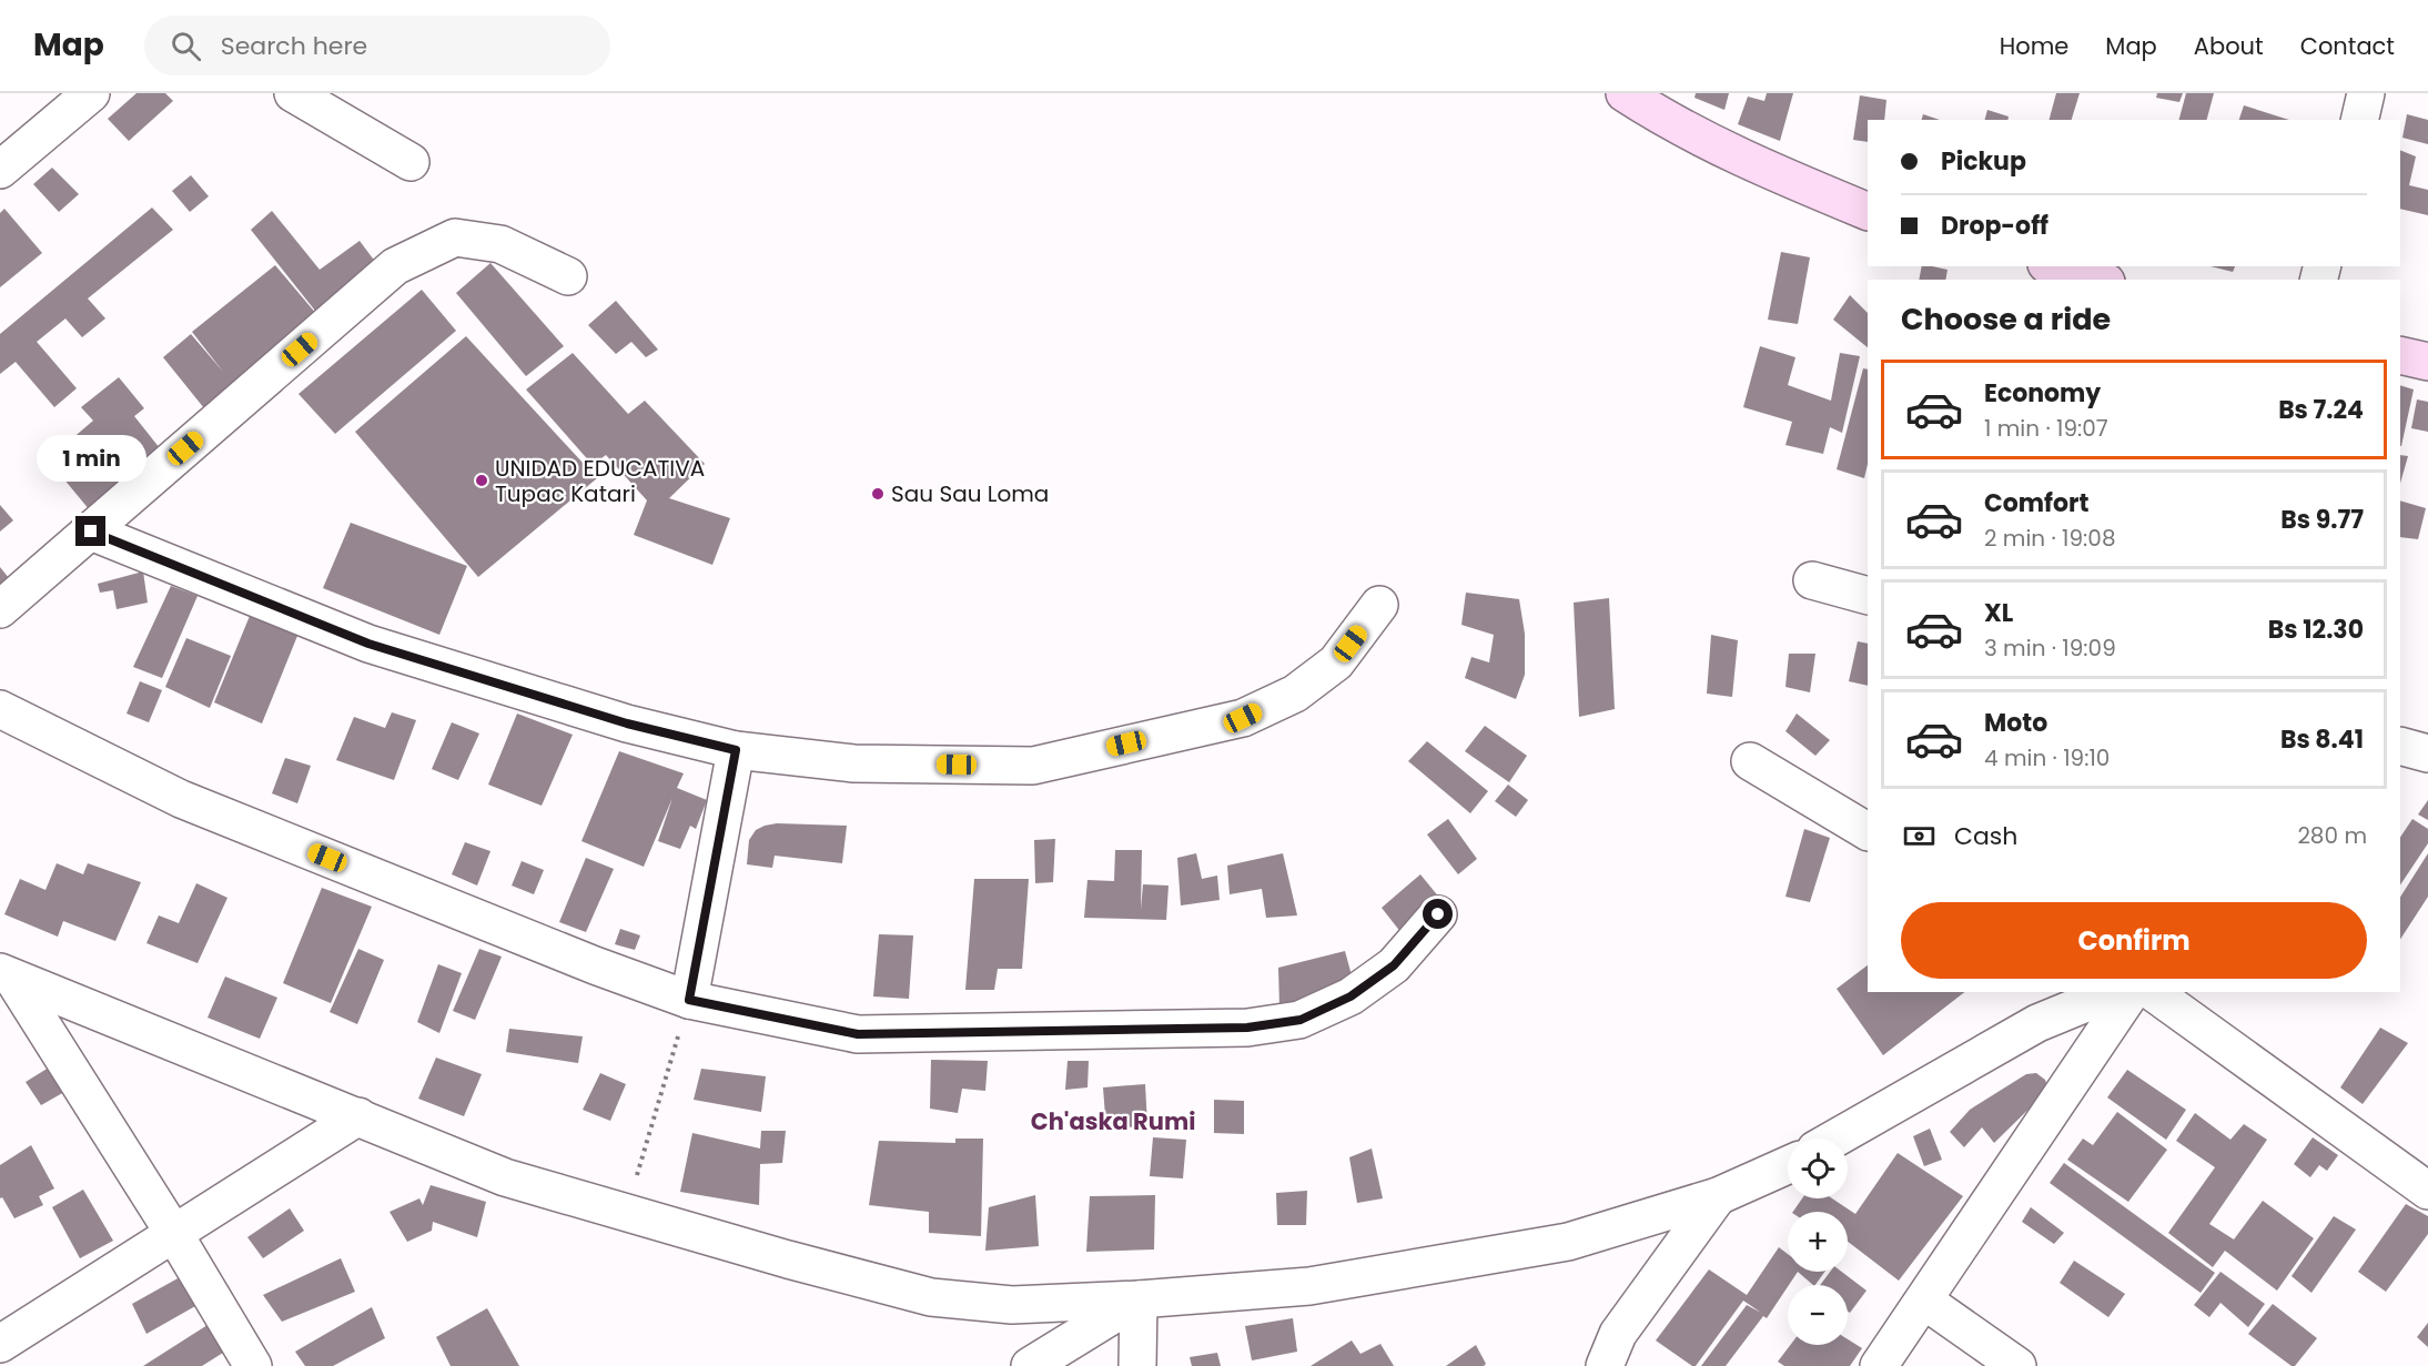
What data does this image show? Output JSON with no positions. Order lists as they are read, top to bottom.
{
  "districts": ["Ch'aska Rumi"],
  "places": ["UNIDAD EDUCATIVA Tupac Katari", "Sau Sau Loma"],
  "page": {
    "header": "Map",
    "search": "Search here",
    "nav": [
      "Home",
      "Map",
      "About",
      "Contact"
    ],
    "banner": ["Pickup", "Drop-off"],
    "heading": "Choose a ride",
    "list": [
      {
        "name": "Economy",
        "note": "1 min · 19:07",
        "value": "Bs 7.24"
      },
      {
        "name": "Comfort",
        "note": "2 min · 19:08",
        "value": "Bs 9.77"
      },
      {
        "name": "XL",
        "note": "3 min · 19:09",
        "value": "Bs 12.30"
      },
      {
        "name": "Moto",
        "note": "4 min · 19:10",
        "value": "Bs 8.41"
      }
    ],
    "bubble": "1 min",
    "pay": ["Cash", "280 m"],
    "buttons": "Confirm",
    "map_buttons": ["+", "−"]
  }
}
